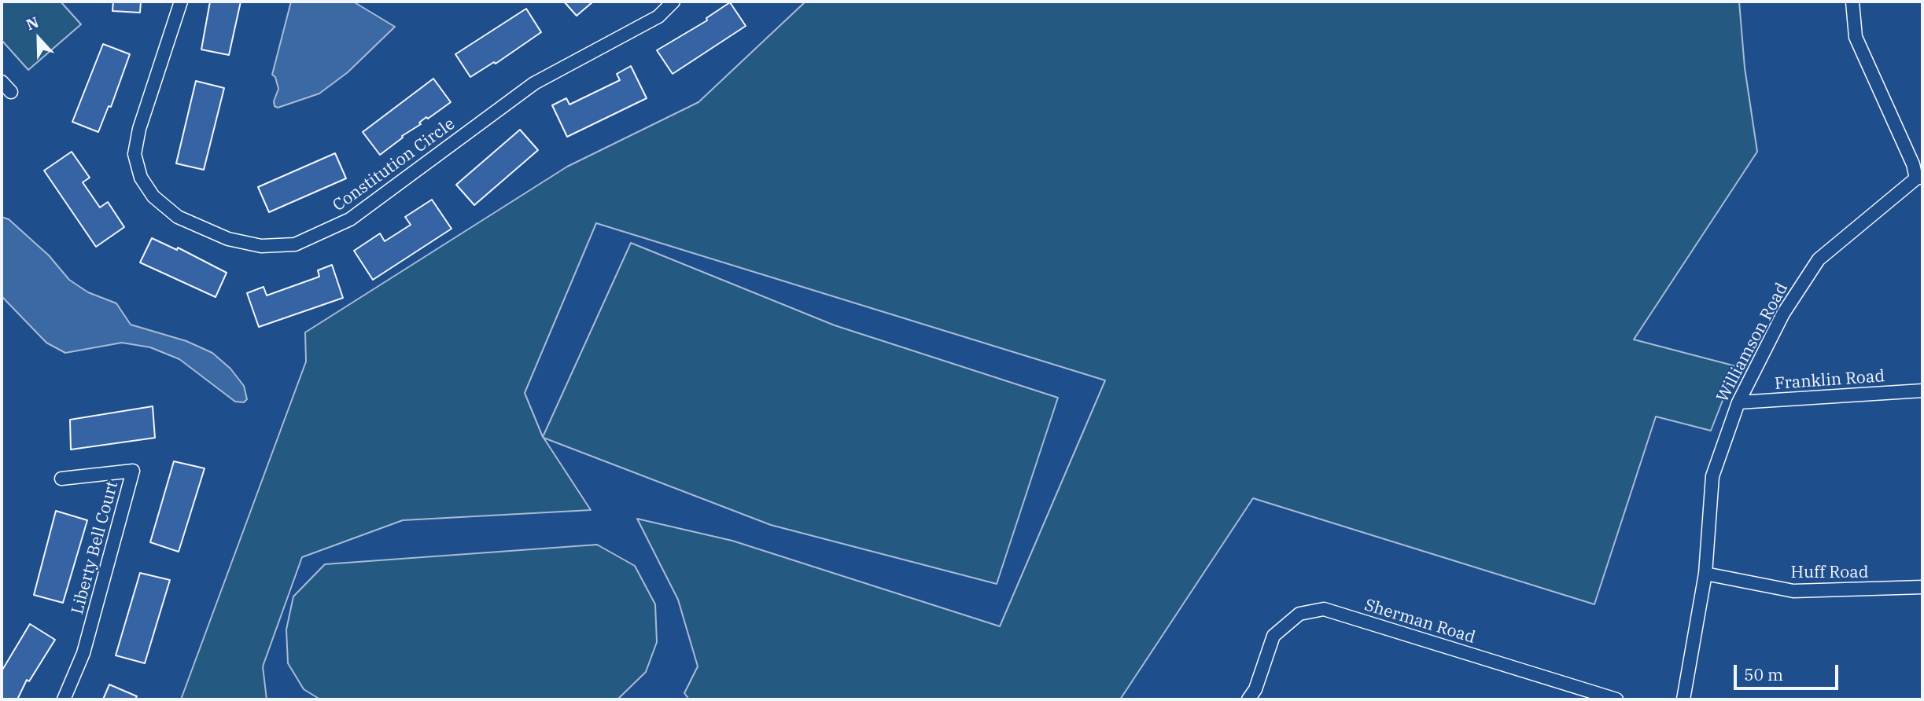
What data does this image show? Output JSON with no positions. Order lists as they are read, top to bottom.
{
  "streets": {
    "street": [
      "Constitution Circle",
      "Williamson Road",
      "Franklin Road",
      "Liberty Bell Court",
      "Huff Road",
      "Sherman Road"
    ]
  },
  "crossings": [
    ["Williamson Road", "Franklin Road"],
    ["Williamson Road", "Huff Road"]
  ],
  "scale_bar": "50 m",
  "north": "top"
}
